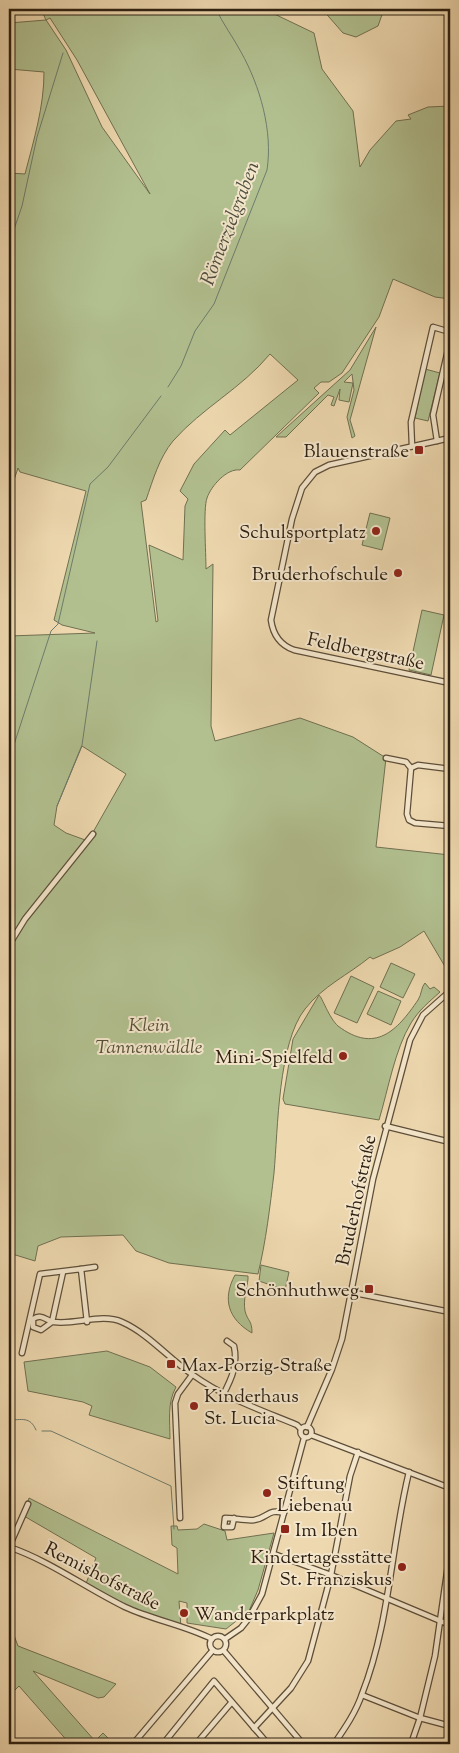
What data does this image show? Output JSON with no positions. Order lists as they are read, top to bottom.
{
  "streets": {
    "street": ["Feldbergstraße", "Bruderhofstraße", "Remishofstraße"]
  },
  "water": ["Römerzielgraben"],
  "parks": ["Klein Tannenwäldle"],
  "places": {
    "transit": [
      "Blauenstraße",
      "Schönhuthweg",
      "Max-Porzig-Straße",
      "Im Iben"
    ],
    "other": [
      "Schulsportplatz",
      "Bruderhofschule",
      "Mini-Spielfeld",
      "Kinderhaus St. Lucia",
      "Stiftung Liebenau",
      "Kindertagesstätte St. Franziskus",
      "Wanderparkplatz"
    ]
  }
}
